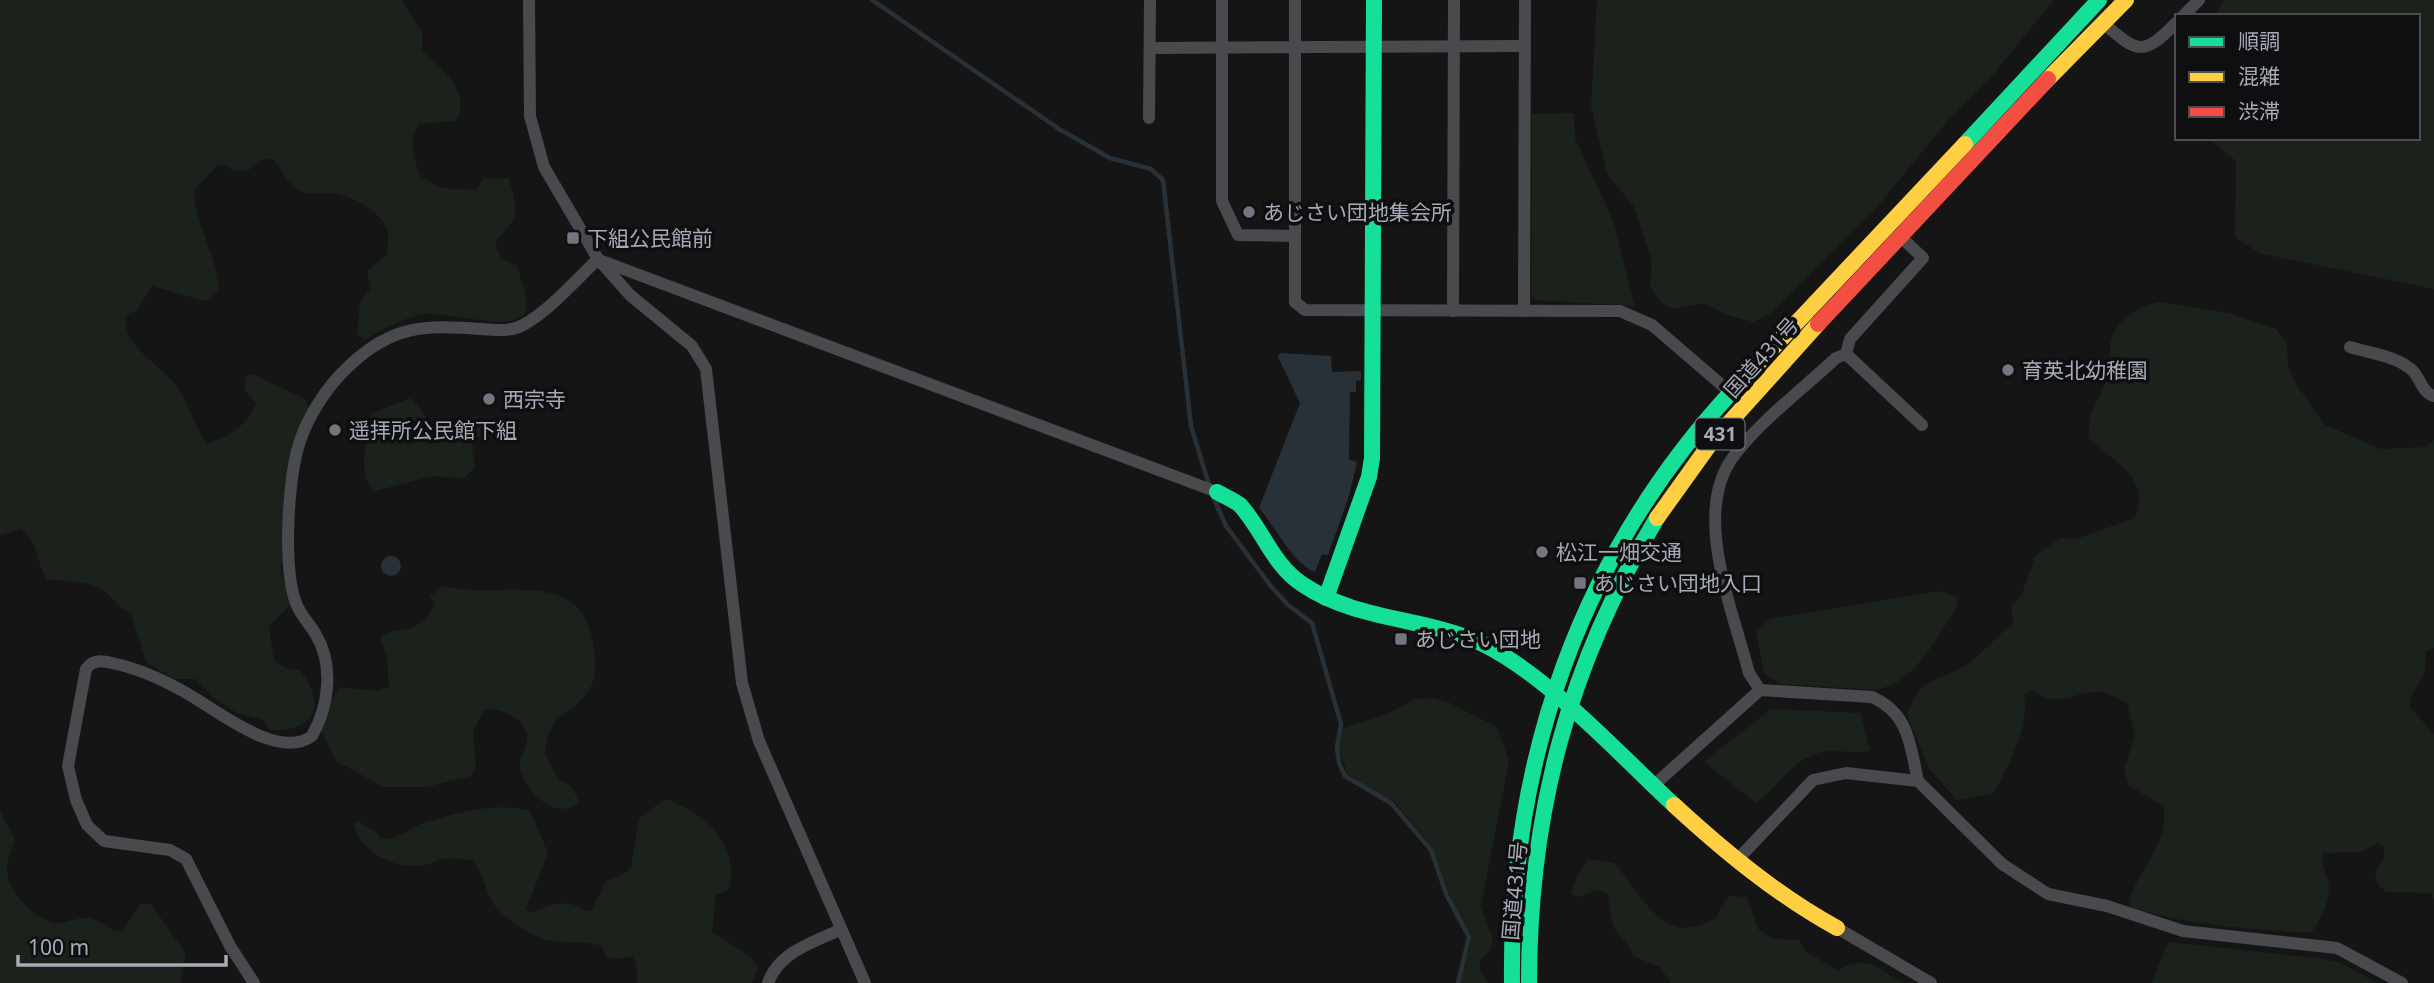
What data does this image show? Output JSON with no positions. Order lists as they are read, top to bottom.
{
  "streets": {
    "main road": ["国道431号", "431"]
  },
  "places": {
    "other": [
      "あじさい団地集会所",
      "育英北幼稚園",
      "西宗寺",
      "遥拝所公民館下組",
      "松江一畑交通"
    ],
    "transit": ["下組公民館前", "あじさい団地入口", "あじさい団地"]
  },
  "legend": ["順調", "混雑", "渋滞"],
  "scale_bar": "100 m"
}
